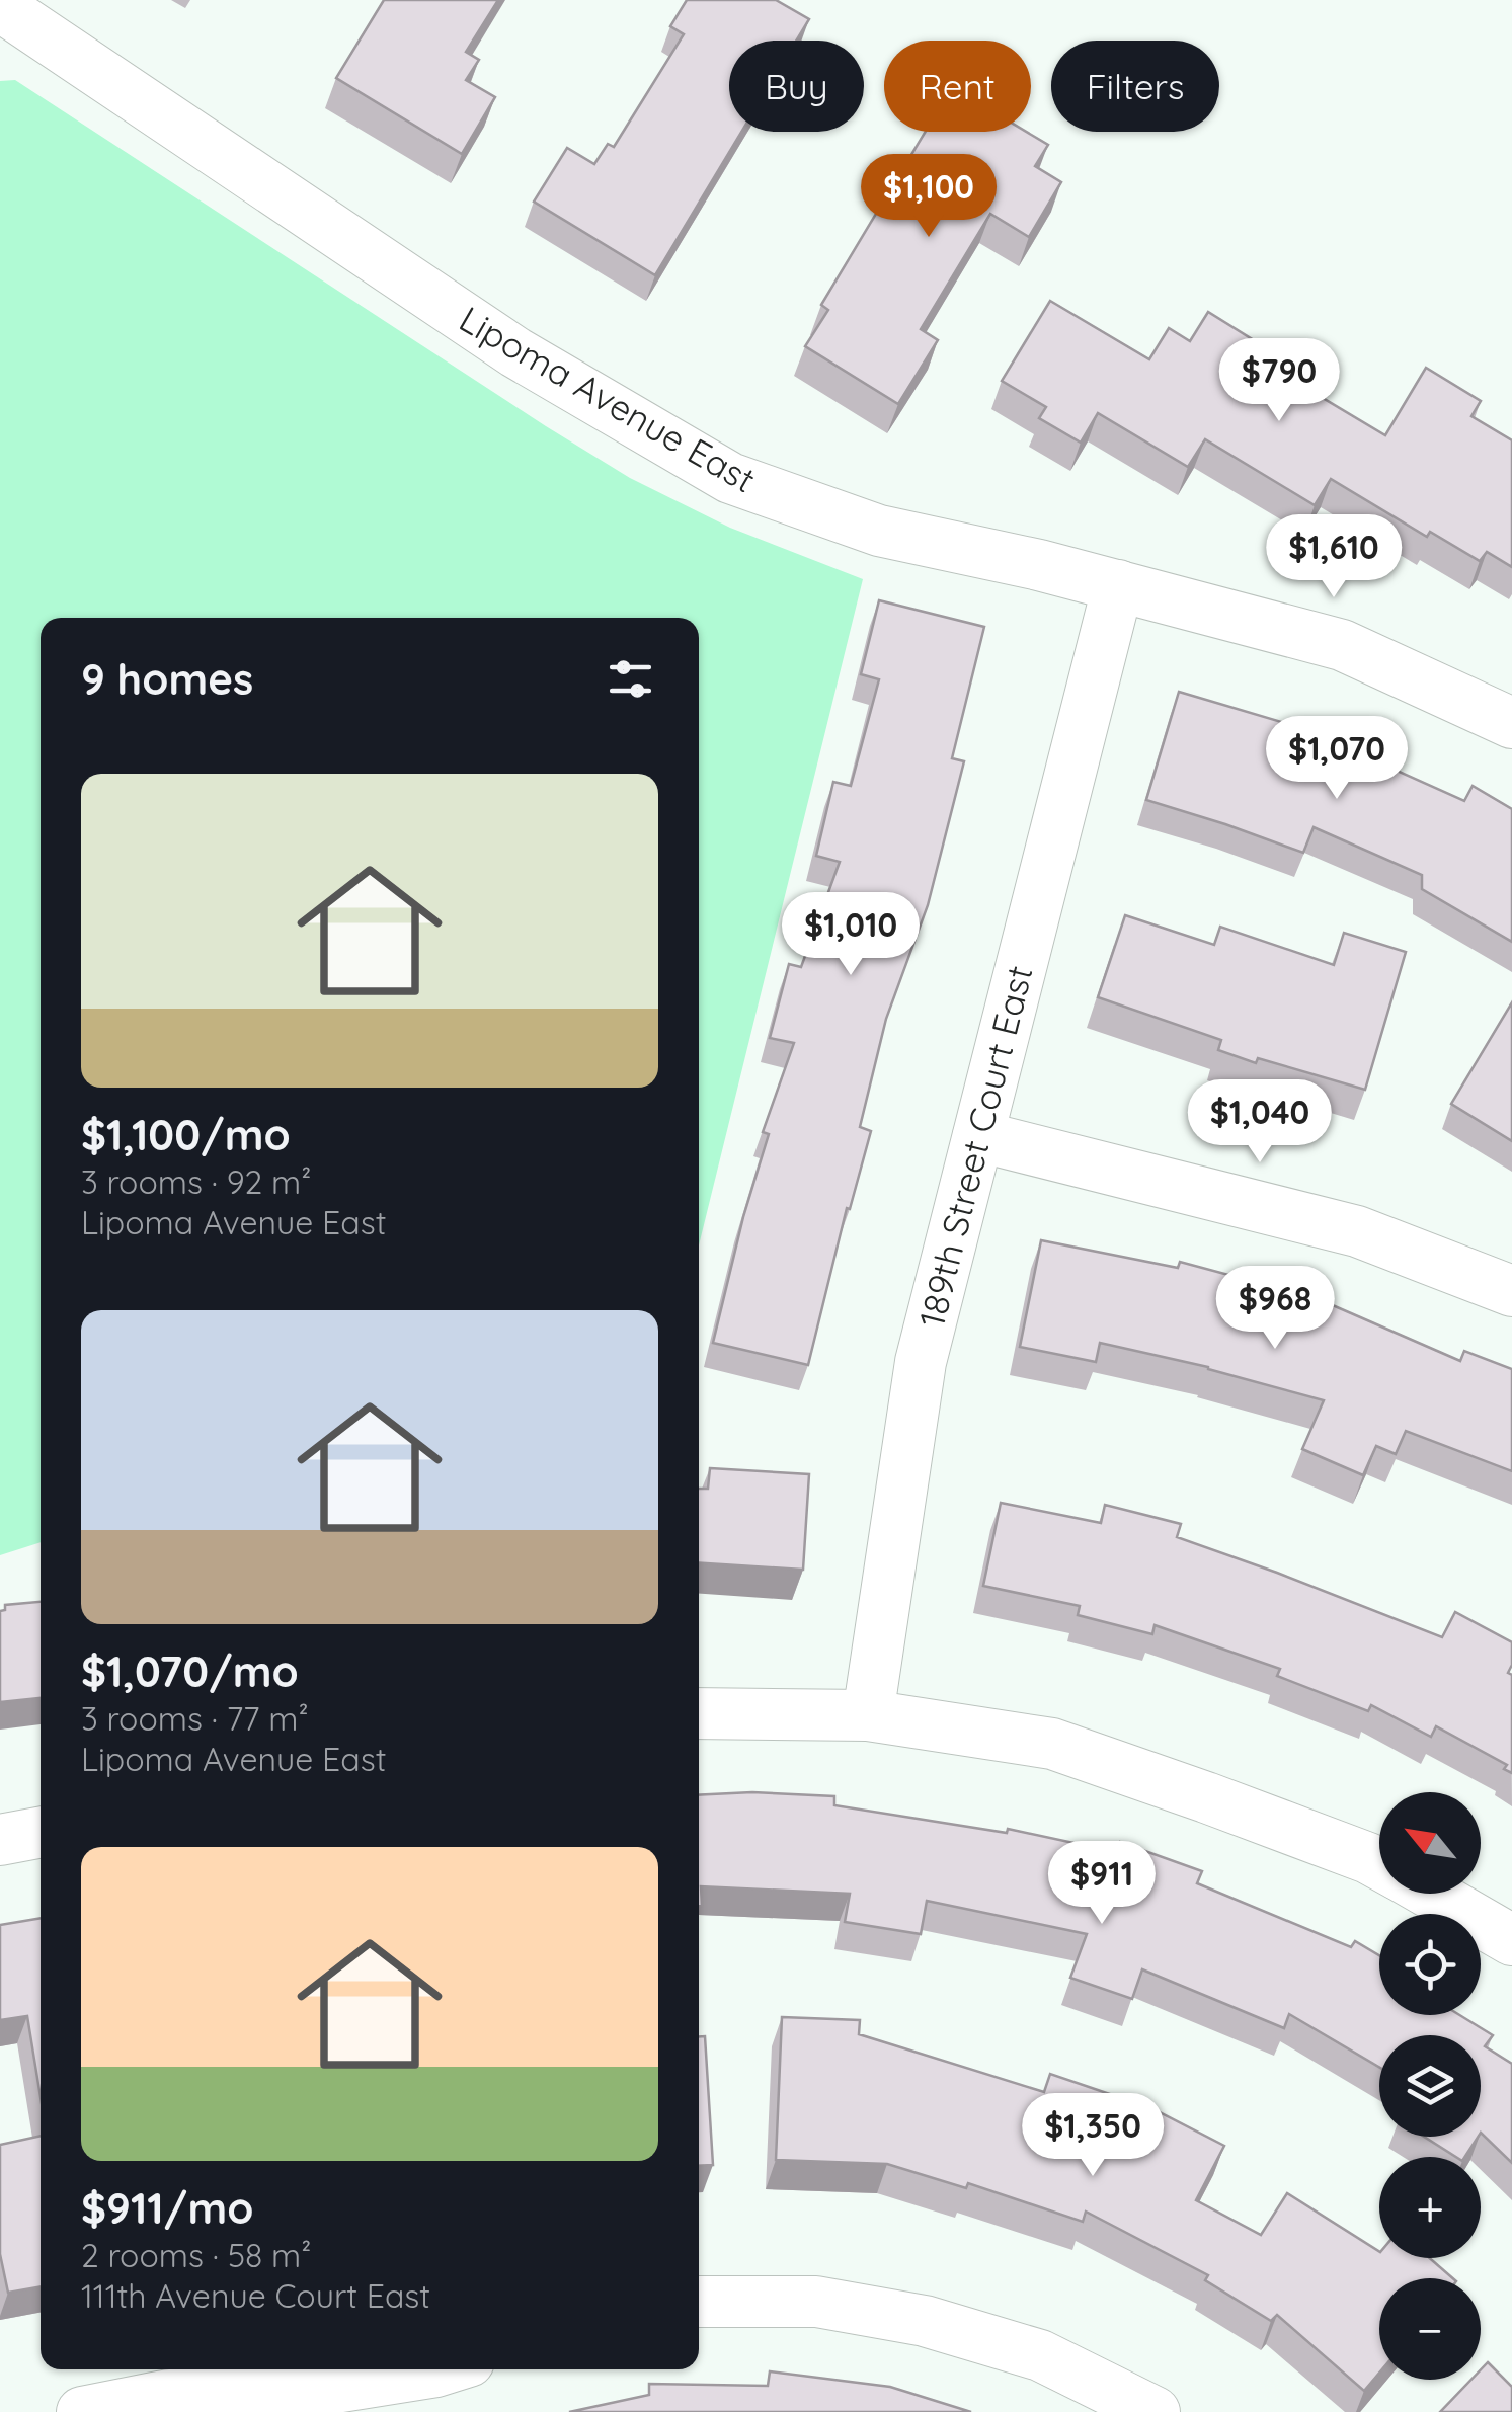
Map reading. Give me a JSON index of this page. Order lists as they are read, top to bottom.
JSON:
{
  "streets": {
    "street": ["Lipoma Avenue East", "189th Street Court East"]
  },
  "crossings": [
    ["Lipoma Avenue East", "189th Street Court East"]
  ],
  "north": "top left",
  "page": {
    "chip": ["Buy", "Rent", "Filters"],
    "price": [
      "$1,100",
      "$790",
      "$1,610",
      "$1,070",
      "$1,010",
      "$1,040",
      "$968",
      "$911",
      "$1,350"
    ],
    "heading": "9 homes",
    "list": [
      {
        "name": "$1,100/mo",
        "note": "3 rooms · 92 m² · Lipoma Avenue East"
      },
      {
        "name": "$1,070/mo",
        "note": "3 rooms · 77 m² · Lipoma Avenue East"
      },
      {
        "name": "$911/mo",
        "note": "2 rooms · 58 m² · 111th Avenue Court East"
      }
    ],
    "map_buttons": ["+", "−"]
  }
}
